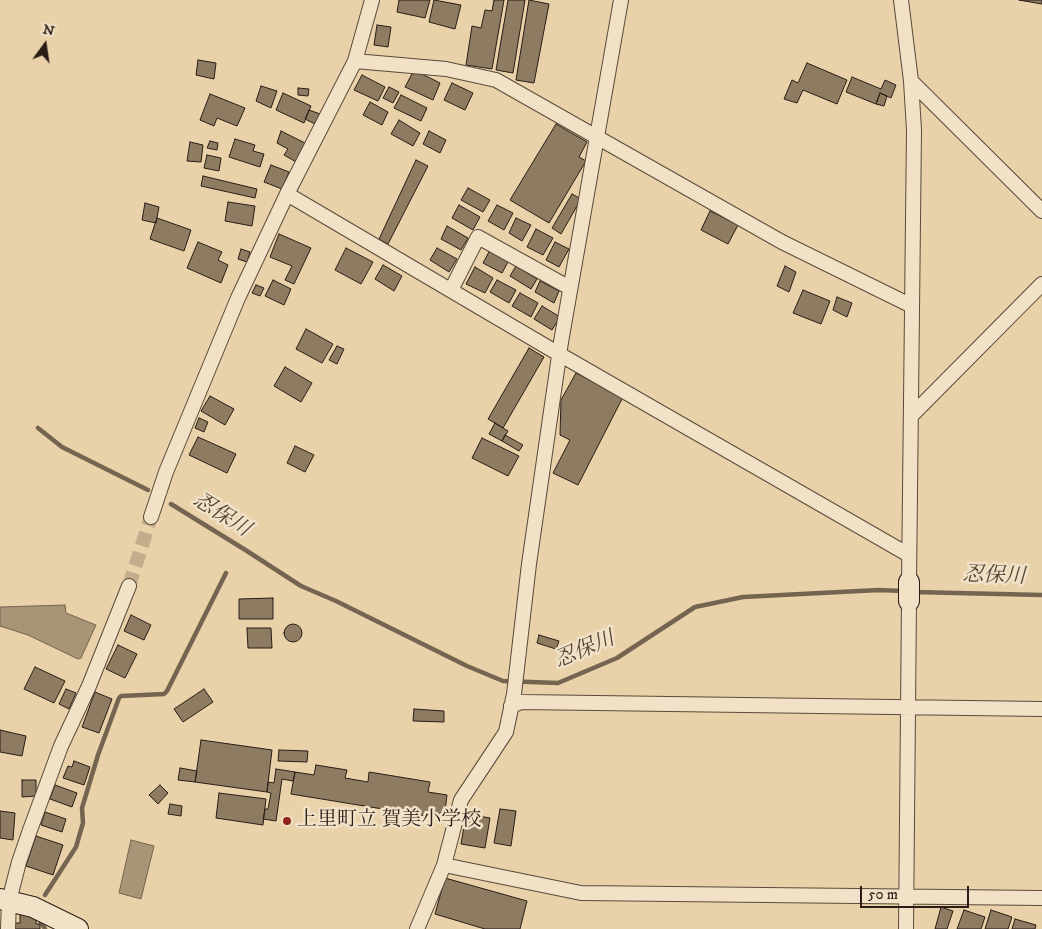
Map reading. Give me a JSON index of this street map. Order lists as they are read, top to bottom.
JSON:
{
  "water": ["忍保川"],
  "places": ["上里町立 賀美小学校"],
  "scale_bar": "50 m",
  "north": "top"
}
